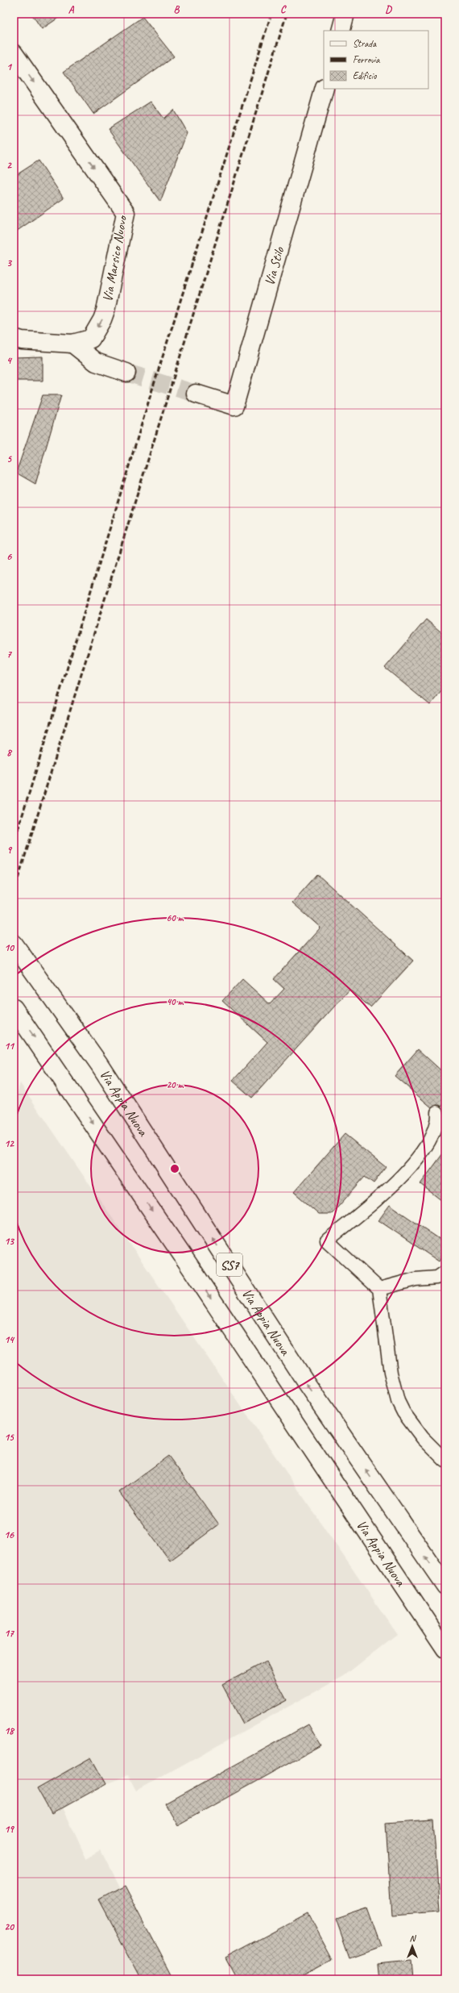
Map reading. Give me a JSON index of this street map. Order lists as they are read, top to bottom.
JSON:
{
  "streets": {
    "main road": [
      "Via Marsico Nuovo",
      "Via Stilo",
      "Via Appia Nuova",
      "SS7"
    ]
  },
  "one_way": ["Via Marsico Nuovo"],
  "legend": ["Strada", "Ferrovia", "Edificio"],
  "north": "top",
  "grid": {
    "columns": [
      "A",
      "B",
      "C",
      "D"
    ],
    "rows": [
      "1",
      "2",
      "3",
      "4",
      "5",
      "6",
      "7",
      "8",
      "9",
      "10",
      "11",
      "12",
      "13",
      "14",
      "15",
      "16",
      "17",
      "18",
      "19",
      "20"
    ]
  },
  "rings": ["60 m", "40 m", "20 m"]
}
